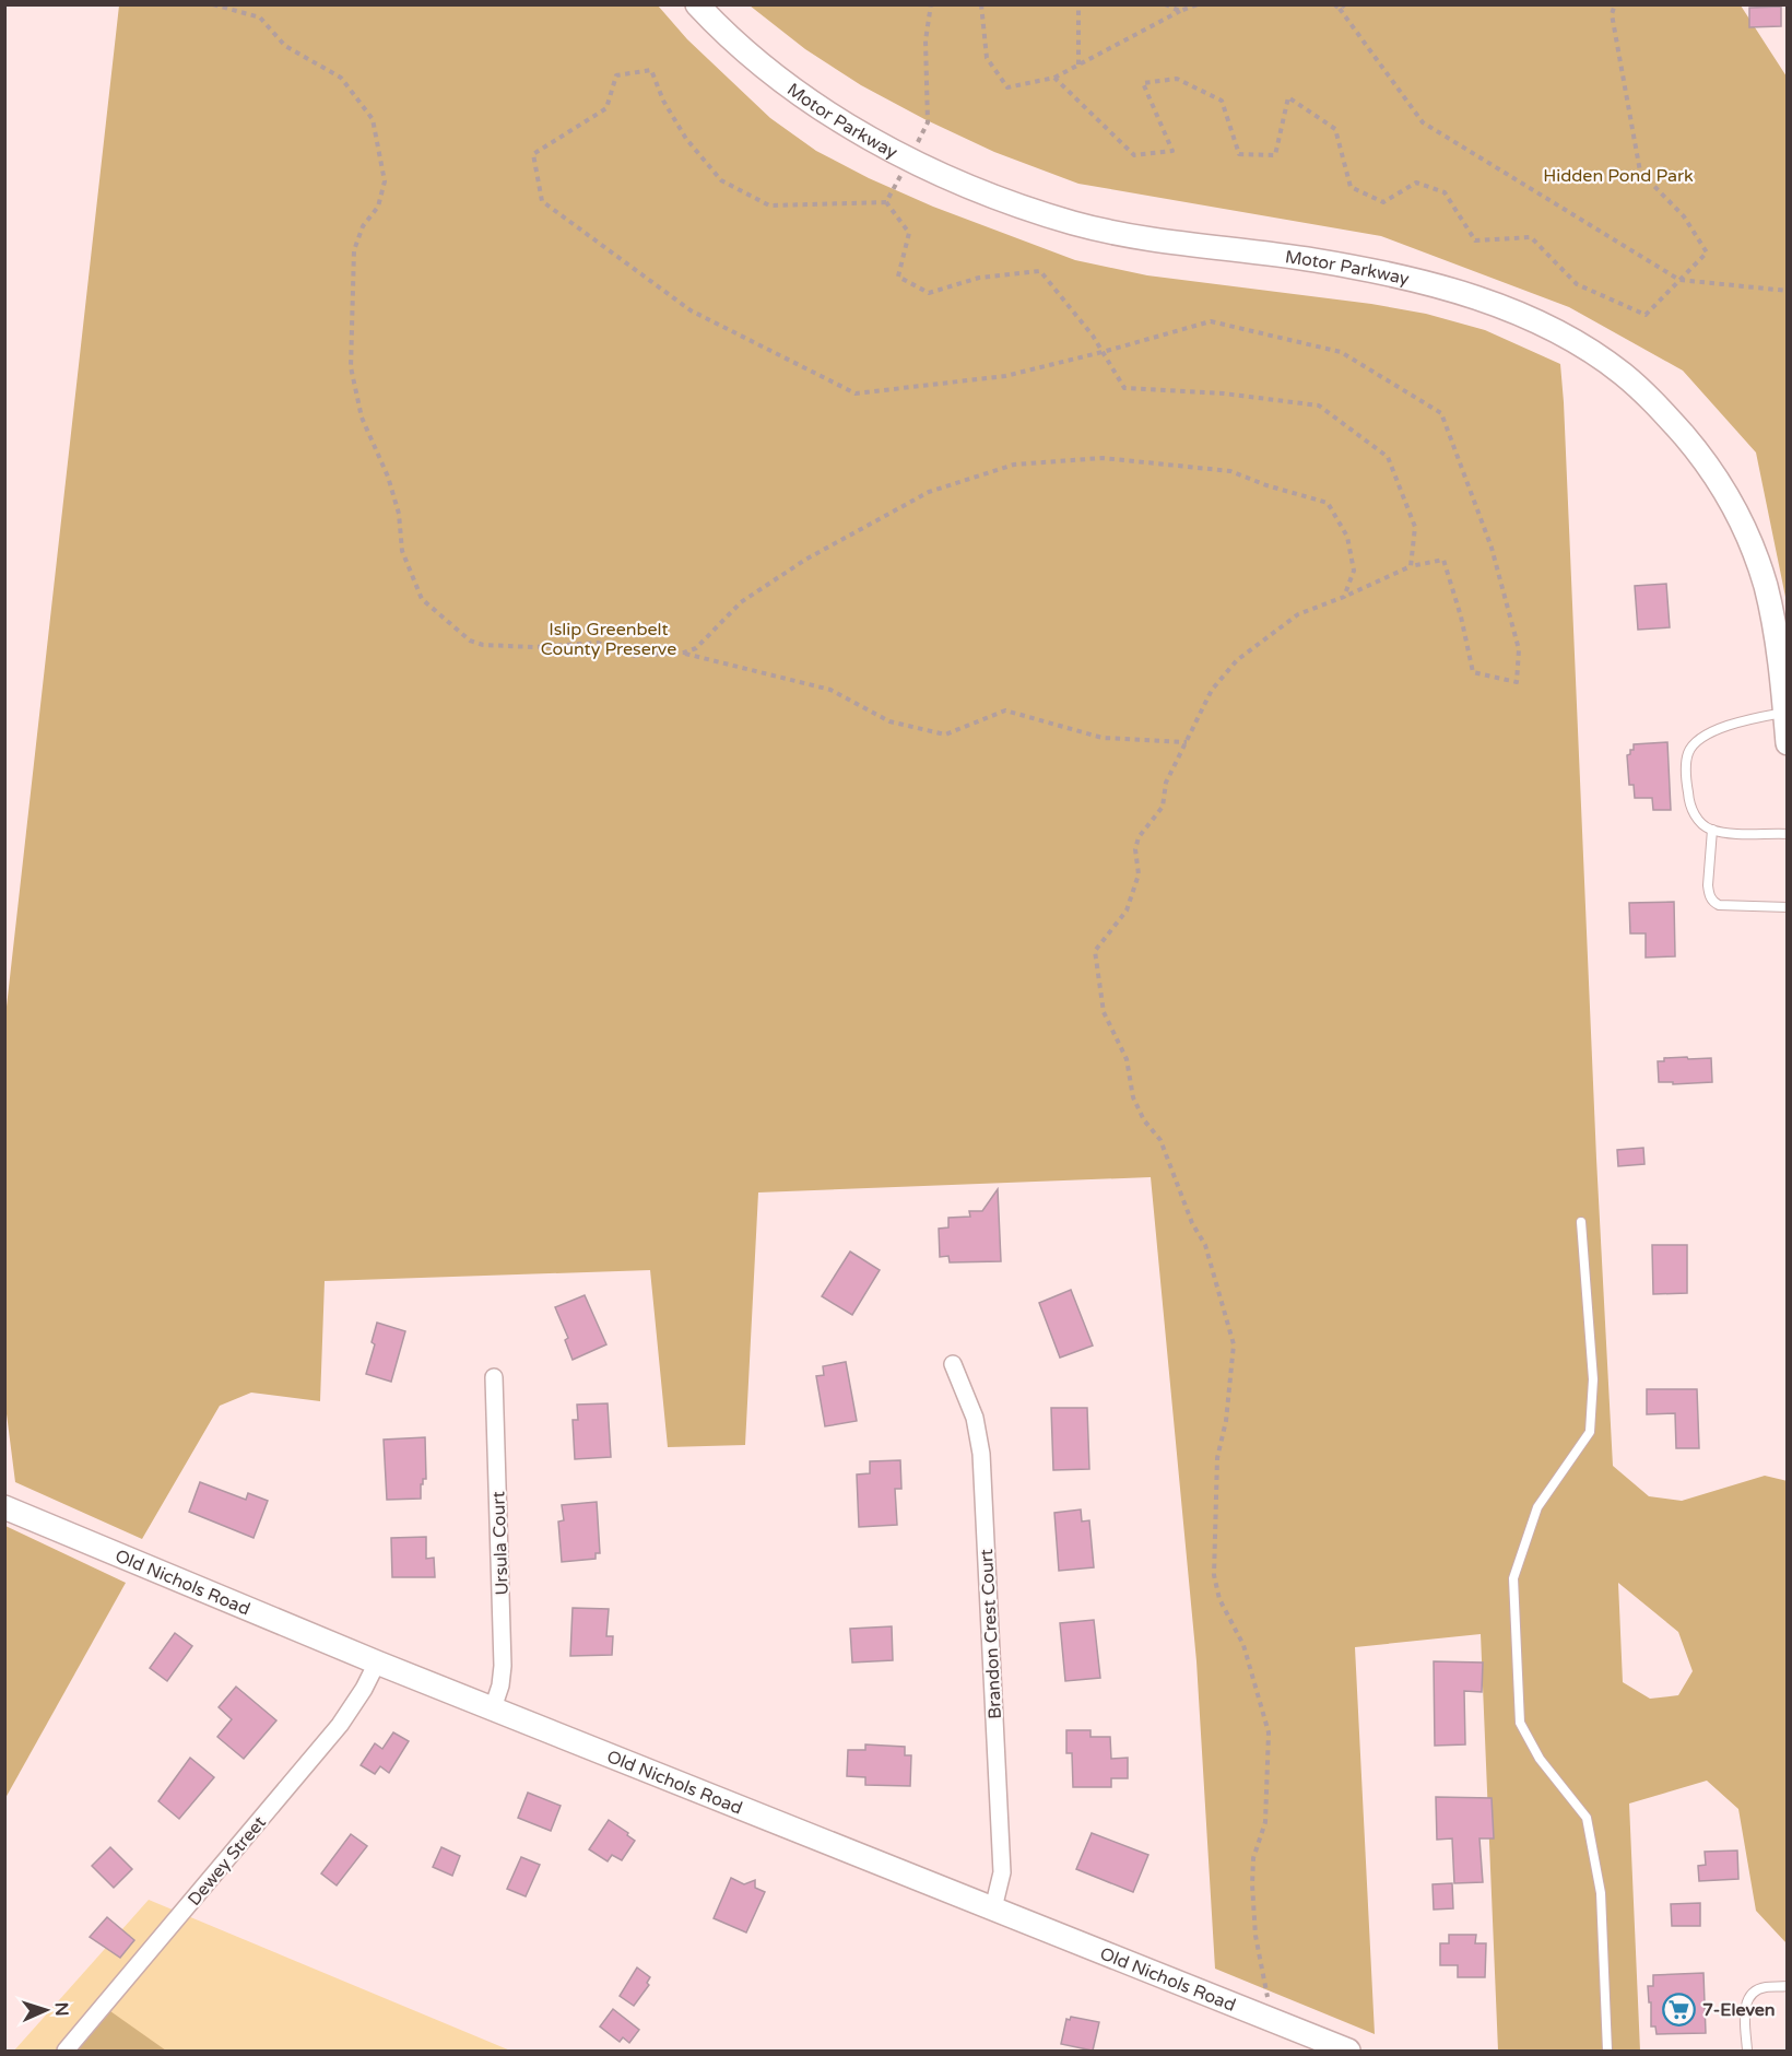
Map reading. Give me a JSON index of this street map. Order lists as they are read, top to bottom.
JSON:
{
  "streets": {
    "street": [
      "Motor Parkway",
      "Ursula Court",
      "Old Nichols Road",
      "Brandon Crest Court",
      "Dewey Street"
    ]
  },
  "crossings": [
    ["Ursula Court", "Old Nichols Road"],
    ["Old Nichols Road", "Brandon Crest Court"],
    ["Old Nichols Road", "Dewey Street"]
  ],
  "parks": ["Hidden Pond Park", "Islip Greenbelt County Preserve"],
  "places": {
    "supermarket": ["7-Eleven"]
  },
  "north": "right"
}
